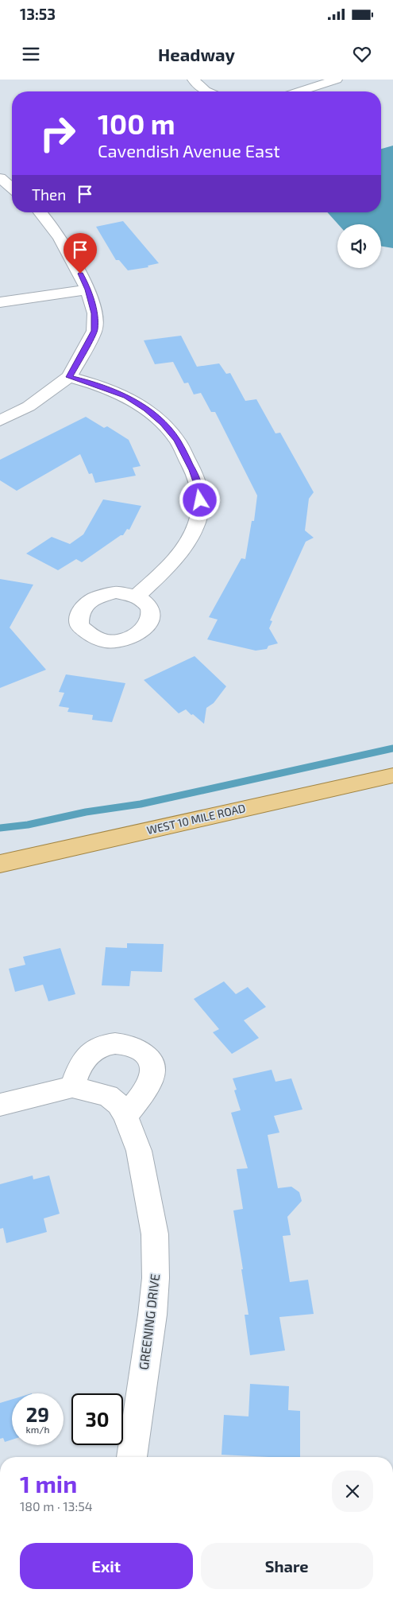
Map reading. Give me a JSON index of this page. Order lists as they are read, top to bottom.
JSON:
{
  "streets": {
    "main road": ["WEST 10 MILE ROAD"],
    "street": ["GREENING DRIVE"]
  },
  "page": {
    "status": "13:53",
    "header": "Headway",
    "turn": ["100 m", "Cavendish Avenue East"],
    "then": "Then",
    "speed": "29 km/h",
    "limit": "30",
    "heading": ["1 min", "180 m · 13:54"],
    "buttons": ["Exit", "Share"]
  }
}
